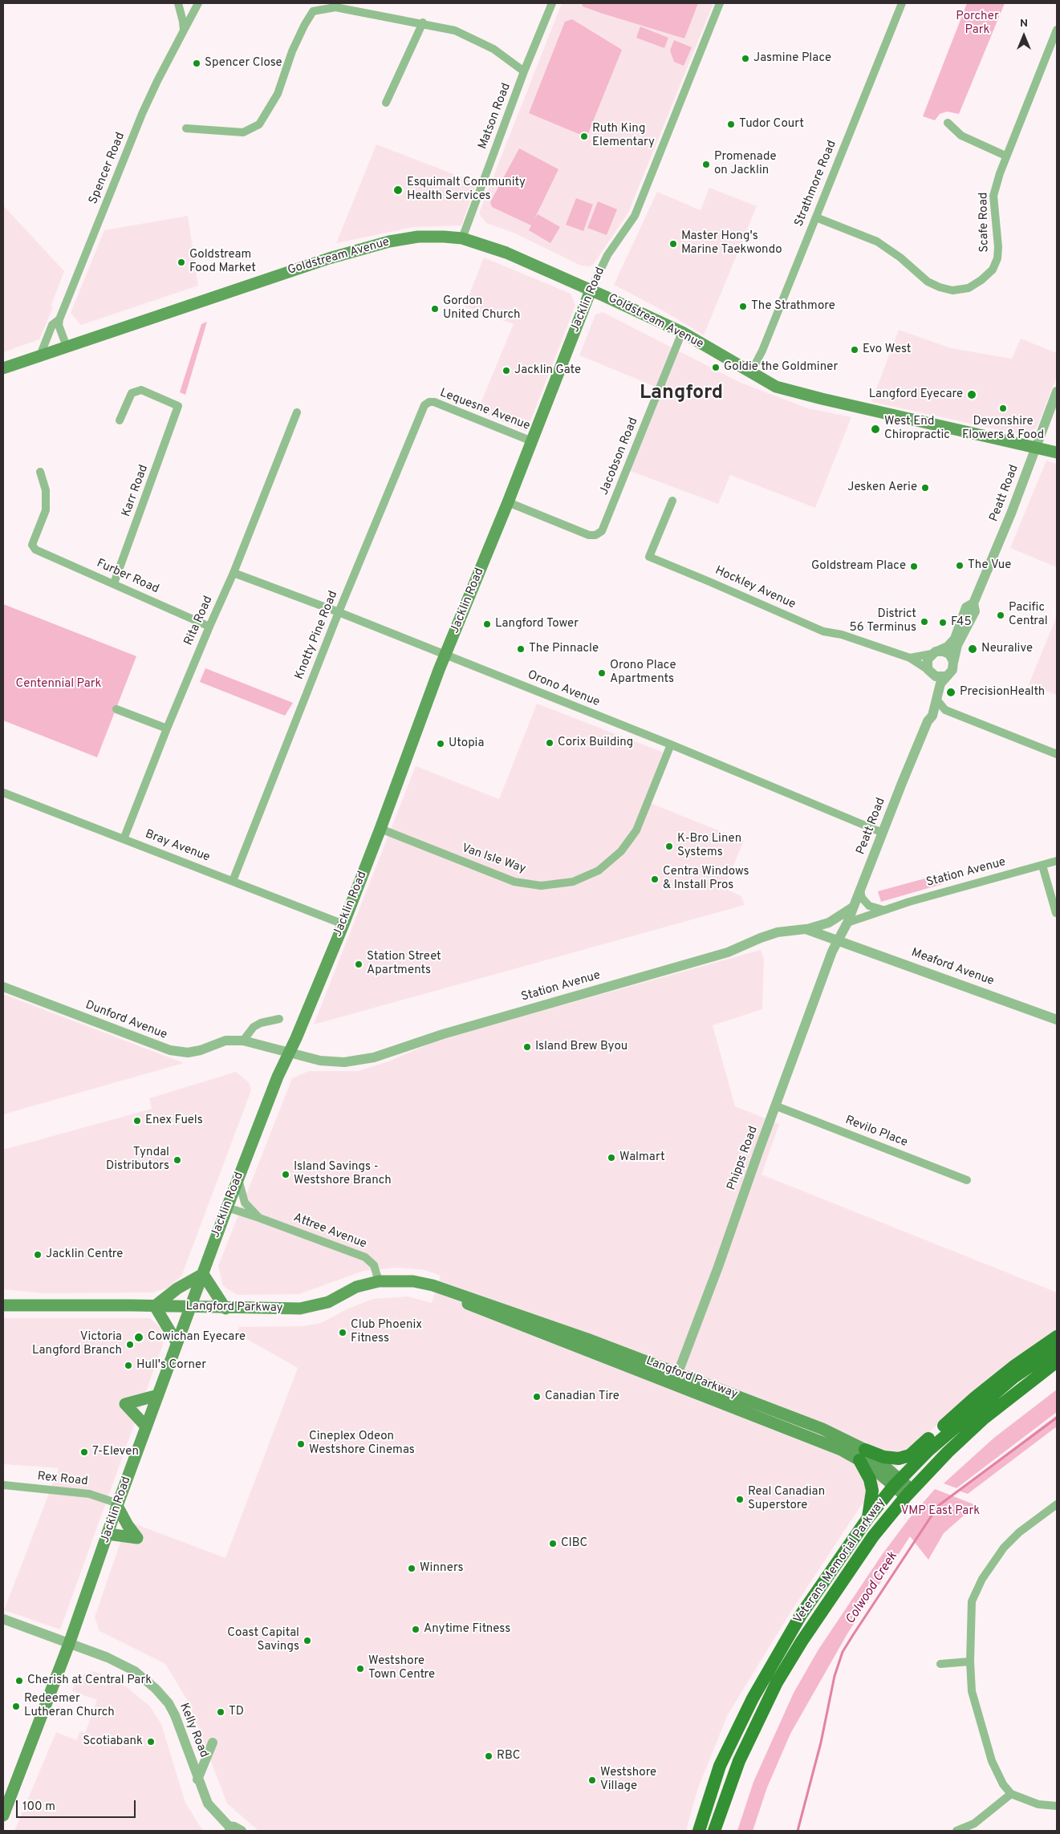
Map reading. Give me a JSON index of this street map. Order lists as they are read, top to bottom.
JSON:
{
  "streets": {
    "main road": [
      "Goldstream Avenue",
      "Jacklin Road",
      "Langford Parkway",
      "Veterans Memorial Parkway"
    ],
    "street": [
      "Matson Road",
      "Spencer Road",
      "Strathmore Road",
      "Scafe Road",
      "Lequesne Avenue",
      "Jacobson Road",
      "Karr Road",
      "Peatt Road",
      "Furber Road",
      "Hockley Avenue",
      "Rita Road",
      "Knotty Pine Road",
      "Orono Avenue",
      "Bray Avenue",
      "Van Isle Way",
      "Station Avenue",
      "Meaford Avenue",
      "Dunford Avenue",
      "Revilo Place",
      "Phipps Road",
      "Attree Avenue",
      "Rex Road",
      "Kelly Road"
    ]
  },
  "crossings": [
    ["Matson Road", "Goldstream Avenue"],
    ["Spencer Road", "Goldstream Avenue"],
    ["Strathmore Road", "Scafe Road"],
    ["Strathmore Road", "Goldstream Avenue"],
    ["Goldstream Avenue", "Jacklin Road"],
    ["Goldstream Avenue", "Jacobson Road"],
    ["Goldstream Avenue", "Peatt Road"],
    ["Jacklin Road", "Lequesne Avenue"],
    ["Jacklin Road", "Jacobson Road"],
    ["Jacklin Road", "Orono Avenue"],
    ["Jacklin Road", "Bray Avenue"],
    ["Jacklin Road", "Van Isle Way"],
    ["Jacklin Road", "Station Avenue"],
    ["Jacklin Road", "Dunford Avenue"],
    ["Jacklin Road", "Attree Avenue"],
    ["Jacklin Road", "Langford Parkway"],
    ["Jacklin Road", "Rex Road"],
    ["Jacklin Road", "Kelly Road"],
    ["Lequesne Avenue", "Knotty Pine Road"],
    ["Karr Road", "Furber Road"],
    ["Peatt Road", "Hockley Avenue"],
    ["Peatt Road", "Orono Avenue"],
    ["Peatt Road", "Station Avenue"],
    ["Peatt Road", "Meaford Avenue"],
    ["Peatt Road", "Phipps Road"],
    ["Furber Road", "Rita Road"],
    ["Rita Road", "Orono Avenue"],
    ["Rita Road", "Bray Avenue"],
    ["Knotty Pine Road", "Orono Avenue"],
    ["Knotty Pine Road", "Bray Avenue"],
    ["Orono Avenue", "Van Isle Way"],
    ["Station Avenue", "Meaford Avenue"],
    ["Station Avenue", "Dunford Avenue"],
    ["Station Avenue", "Phipps Road"],
    ["Meaford Avenue", "Phipps Road"],
    ["Revilo Place", "Phipps Road"],
    ["Phipps Road", "Langford Parkway"],
    ["Attree Avenue", "Langford Parkway"],
    ["Langford Parkway", "Veterans Memorial Parkway"]
  ],
  "districts": ["Langford"],
  "water": ["Colwood Creek"],
  "parks": ["Porcher Park", "Centennial Park", "VMP East Park"],
  "places": [
    "Jasmine Place",
    "Spencer Close",
    "Tudor Court",
    "Ruth King Elementary",
    "Promenade on Jacklin",
    "Esquimalt Community Health Services",
    "Master Hong's Marine Taekwondo",
    "Goldstream Food Market",
    "The Strathmore",
    "Gordon United Church",
    "Evo West",
    "Goldie the Goldminer",
    "Jacklin Gate",
    "Langford Eyecare",
    "Devonshire Flowers & Food",
    "West End Chiropractic",
    "Jesken Aerie",
    "The Vue",
    "Goldstream Place",
    "Pacific Central",
    "District 56 Terminus",
    "F45",
    "Langford Tower",
    "The Pinnacle",
    "Neuralive",
    "Orono Place Apartments",
    "PrecisionHealth",
    "Corix Building",
    "Utopia",
    "K-Bro Linen Systems",
    "Centra Windows & Install Pros",
    "Station Street Apartments",
    "Island Brew Byou",
    "Enex Fuels",
    "Walmart",
    "Tyndal Distributors",
    "Island Savings - Westshore Branch",
    "Jacklin Centre",
    "Club Phoenix Fitness",
    "Cowichan Eyecare",
    "Victoria Langford Branch",
    "Hull's Corner",
    "Canadian Tire",
    "Cineplex Odeon Westshore Cinemas",
    "7-Eleven",
    "Real Canadian Superstore",
    "CIBC",
    "Winners",
    "Anytime Fitness",
    "Coast Capital Savings",
    "Westshore Town Centre",
    "Cherish at Central Park",
    "Redeemer Lutheran Church",
    "TD",
    "Scotiabank",
    "RBC",
    "Westshore Village"
  ],
  "scale_bar": "100 m",
  "north": "top"
}
